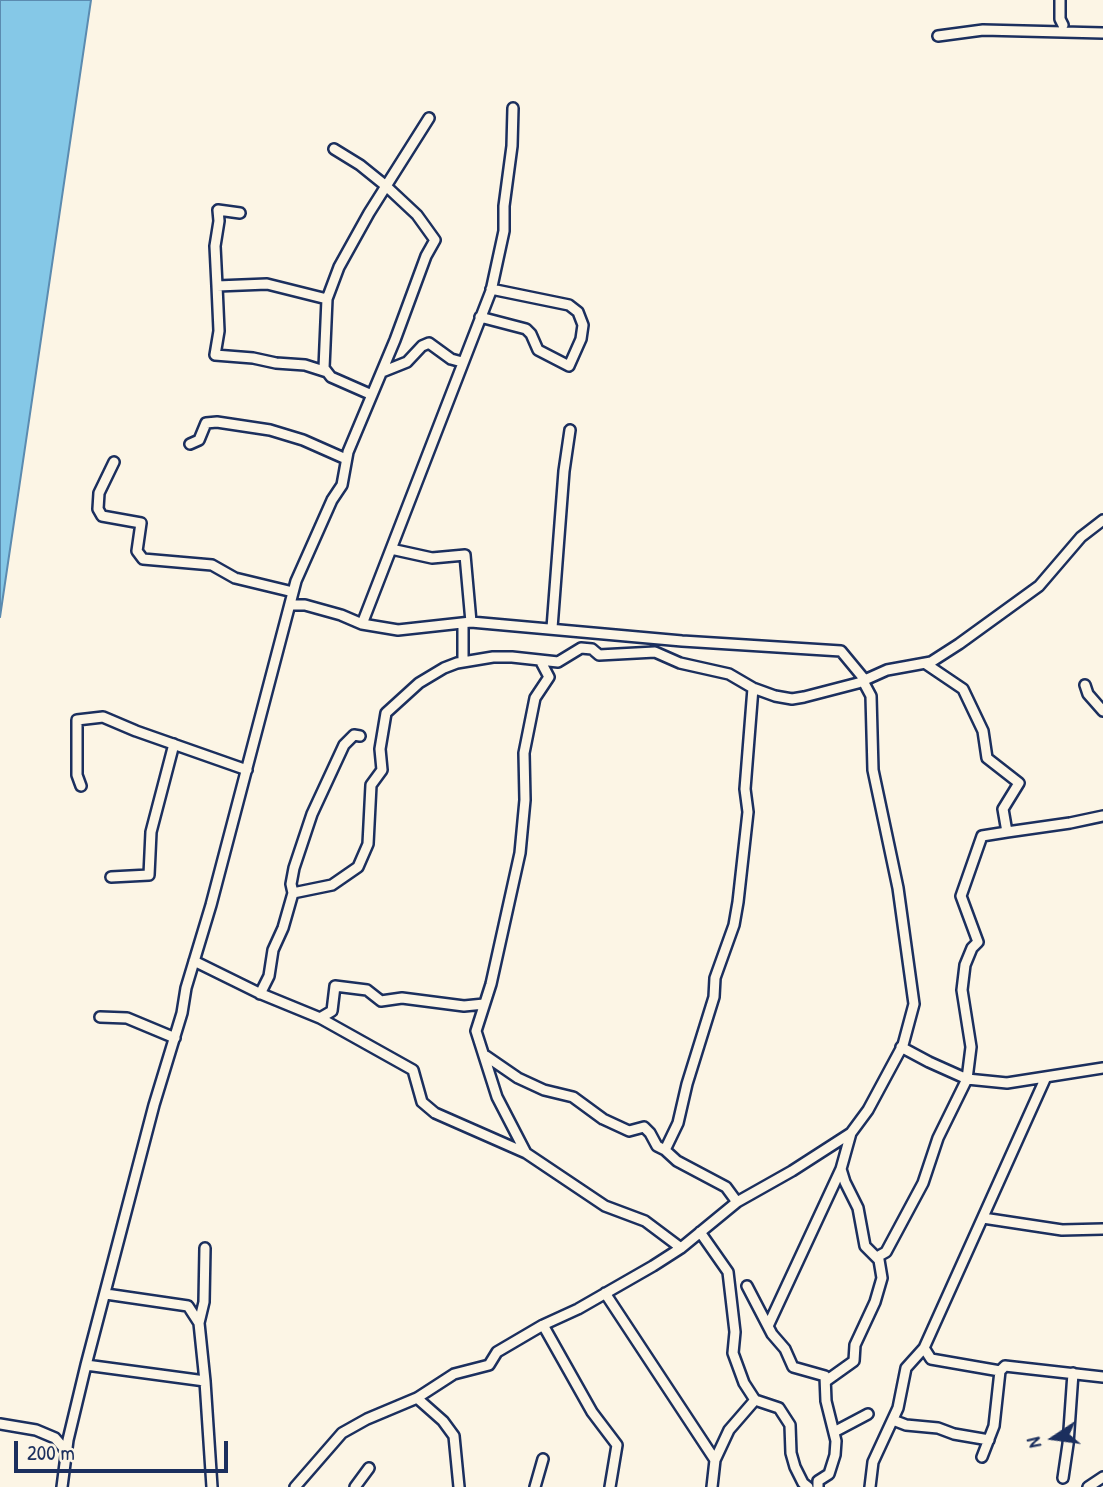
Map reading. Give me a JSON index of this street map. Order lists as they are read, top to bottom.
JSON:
{
  "scale_bar": "200 m",
  "north": "left"
}
